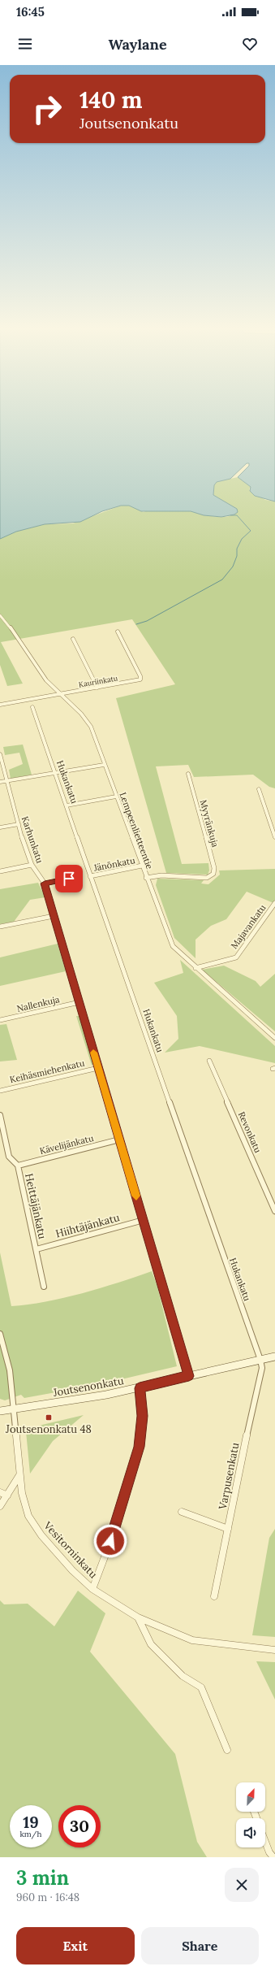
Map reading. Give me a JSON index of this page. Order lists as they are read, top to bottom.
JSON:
{
  "streets": {
    "main road": ["Joutsenonkatu"],
    "street": [
      "Kauriinkatu",
      "Hukankatu",
      "Myyränkuja",
      "Lempeenlietteentie",
      "Karhunkatu",
      "Jänönkatu",
      "Majavankatu",
      "Nallenkuja",
      "Keihäsmiehenkatu",
      "Revonkatu",
      "Kävelijänkatu",
      "Heittäjänkatu",
      "Hiihtäjänkatu",
      "Varpusenkatu",
      "Vesitorninkatu"
    ]
  },
  "crossings": [
    ["Kauriinkatu", "Lempeenlietteentie"],
    ["Hukankatu", "Jänönkatu"],
    ["Hukankatu", "Joutsenonkatu"],
    ["Hukankatu", "Varpusenkatu"],
    ["Myyränkuja", "Lempeenlietteentie"],
    ["Lempeenlietteentie", "Jänönkatu"],
    ["Lempeenlietteentie", "Majavankatu"],
    ["Karhunkatu", "Nallenkuja"],
    ["Karhunkatu", "Keihäsmiehenkatu"],
    ["Karhunkatu", "Kävelijänkatu"],
    ["Karhunkatu", "Hiihtäjänkatu"],
    ["Karhunkatu", "Joutsenonkatu"],
    ["Kävelijänkatu", "Heittäjänkatu"],
    ["Heittäjänkatu", "Hiihtäjänkatu"],
    ["Joutsenonkatu", "Varpusenkatu"],
    ["Joutsenonkatu", "Vesitorninkatu"]
  ],
  "places": {
    "transit": ["Joutsenonkatu 48"]
  },
  "north": "top right",
  "page": {
    "status": "16:45",
    "header": "Waylane",
    "turn": ["140 m", "Joutsenonkatu"],
    "speed": "19 km/h",
    "limit": "30",
    "heading": ["3 min", "960 m · 16:48"],
    "buttons": ["Exit", "Share"]
  }
}
